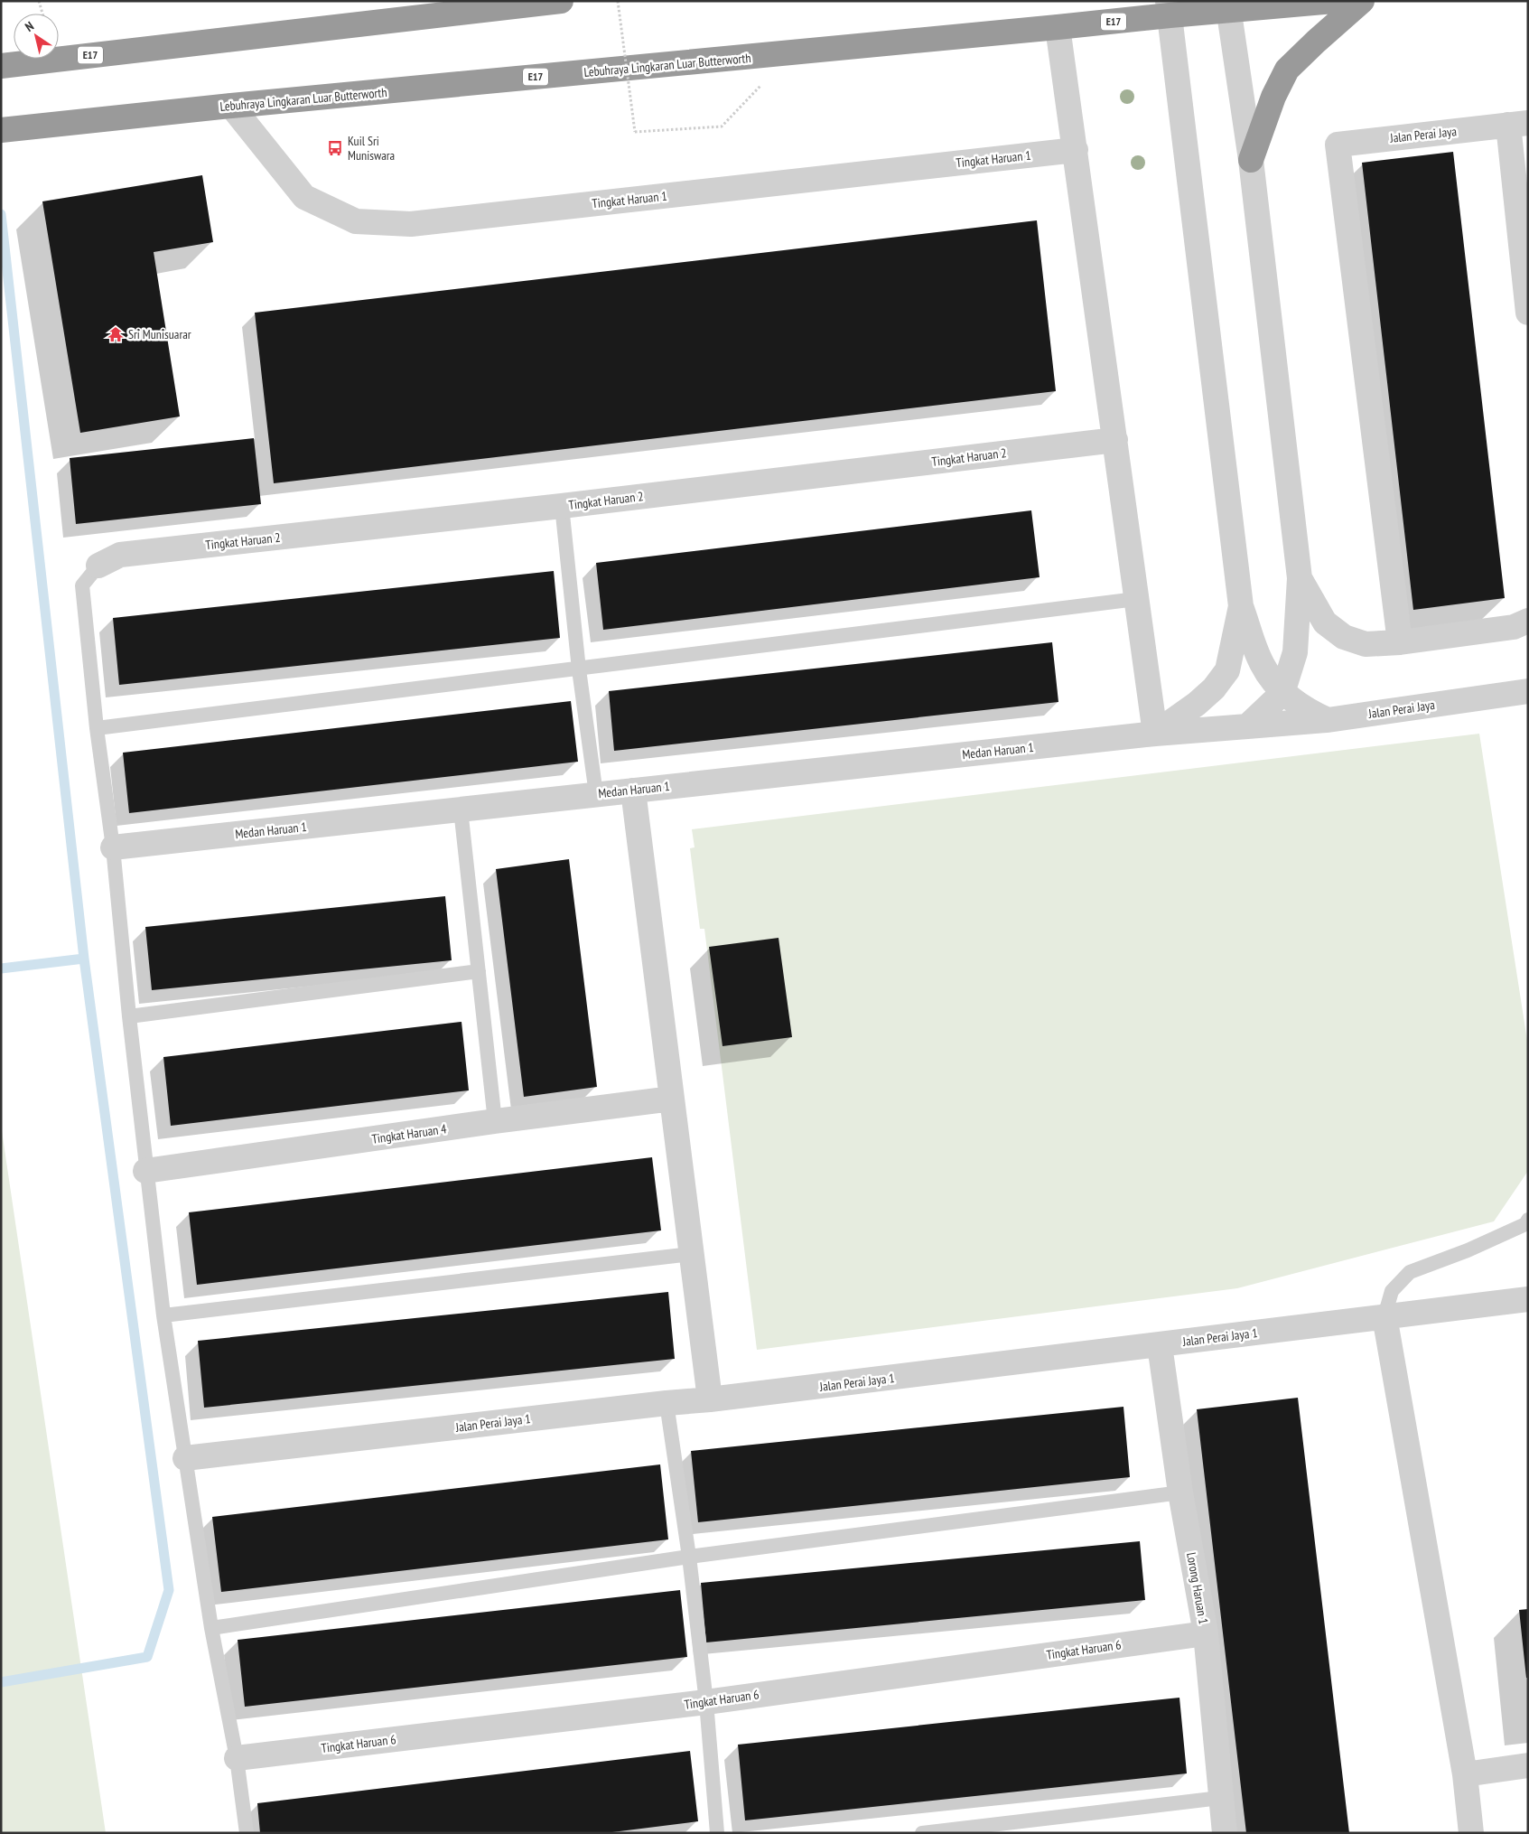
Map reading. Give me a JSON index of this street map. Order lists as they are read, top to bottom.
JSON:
{
  "streets": {
    "highway": ["E17", "Lebuhraya Lingkaran Luar Butterworth"],
    "street": [
      "Jalan Perai Jaya",
      "Tingkat Haruan 1",
      "Tingkat Haruan 2",
      "Medan Haruan 1",
      "Tingkat Haruan 4",
      "Jalan Perai Jaya 1",
      "Lorong Haruan 1",
      "Tingkat Haruan 6"
    ]
  },
  "crossings": [
    ["Lebuhraya Lingkaran Luar Butterworth", "Tingkat Haruan 1"],
    ["Jalan Perai Jaya", "Medan Haruan 1"],
    ["Jalan Perai Jaya 1", "Lorong Haruan 1"],
    ["Lorong Haruan 1", "Tingkat Haruan 6"]
  ],
  "places": {
    "bus stop": ["Kuil Sri Muniswara"],
    "temple": ["Sri Munisuarar"]
  },
  "north": "top left"
}
